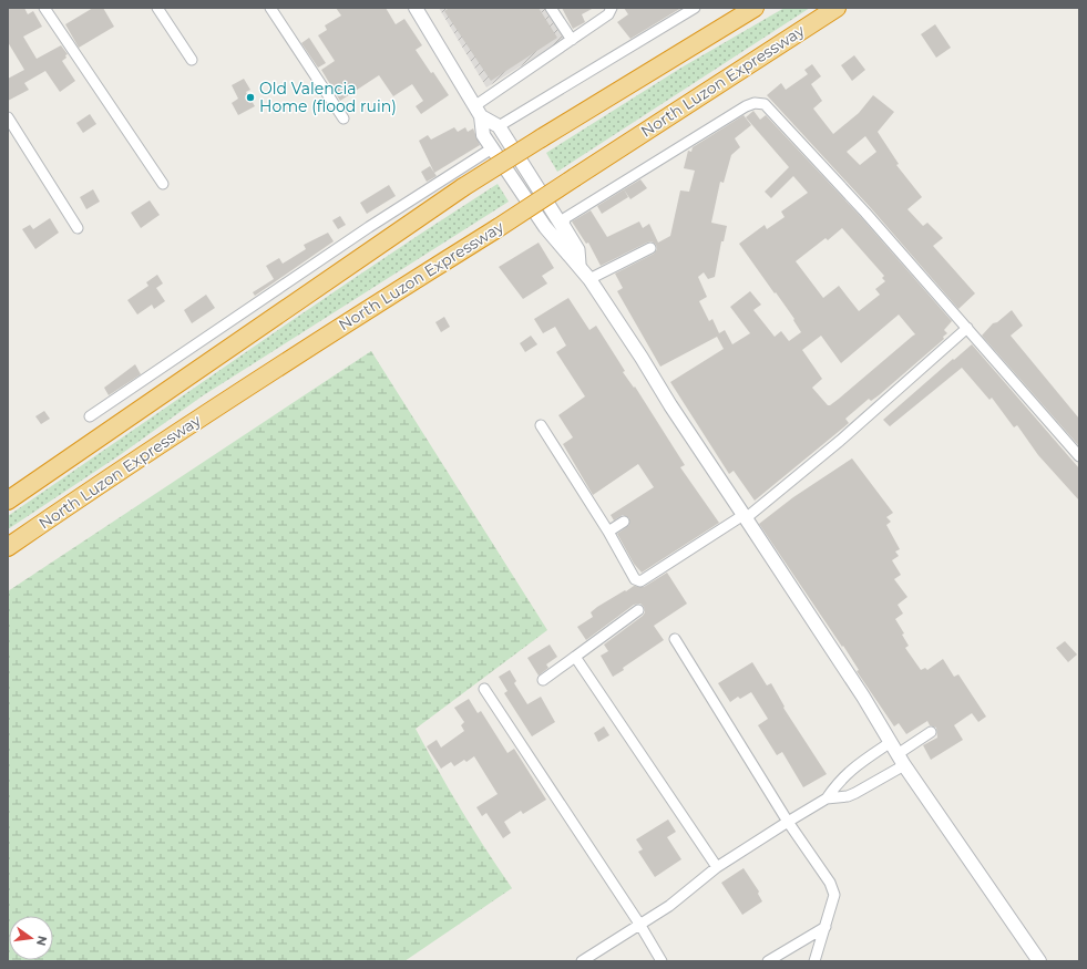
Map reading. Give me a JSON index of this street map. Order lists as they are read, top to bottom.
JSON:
{
  "streets": {
    "highway": ["North Luzon Expressway"]
  },
  "places": ["Old Valencia Home (flood ruin)"],
  "north": "right"
}
